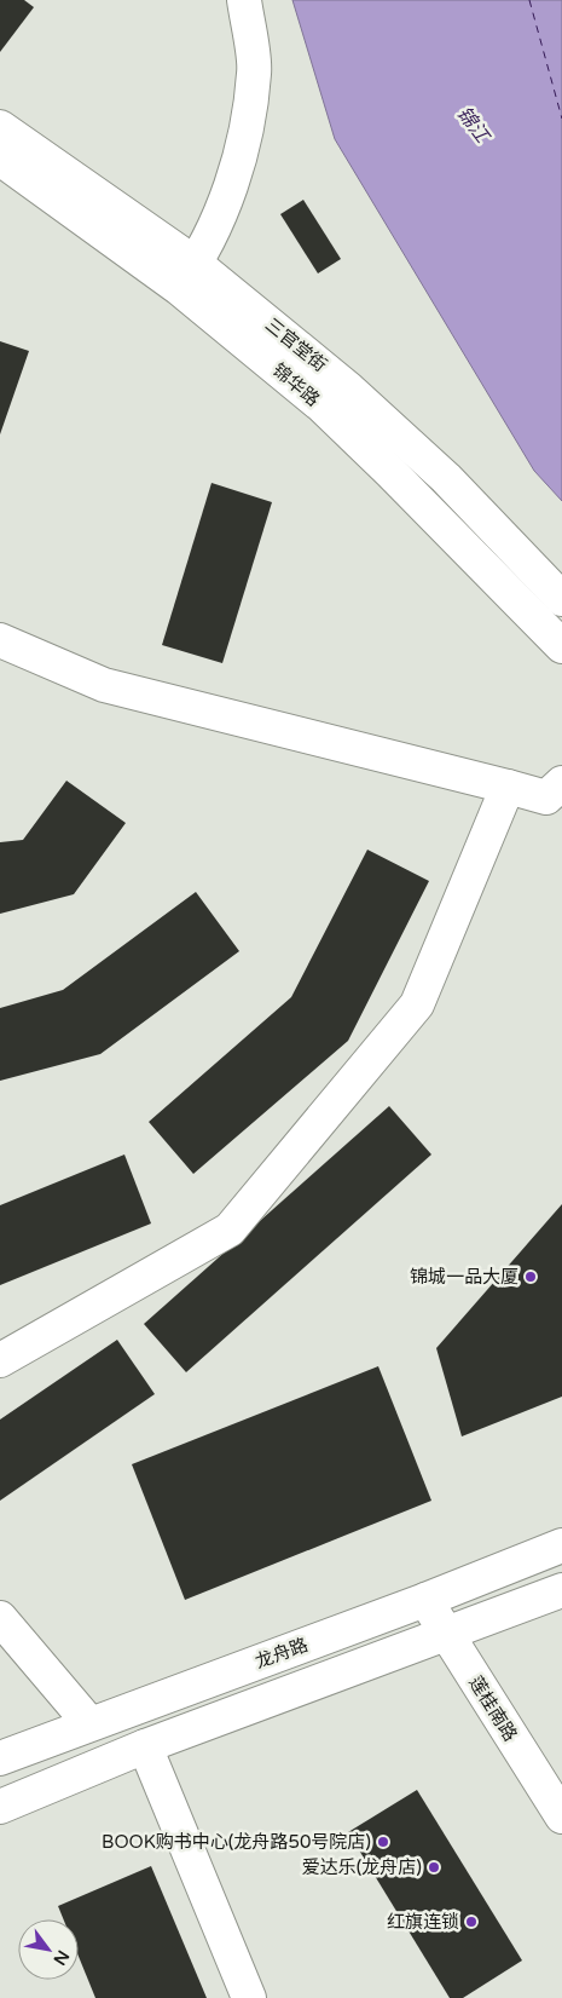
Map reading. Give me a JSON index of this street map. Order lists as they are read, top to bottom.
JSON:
{
  "streets": {
    "main road": [
      "三官堂街",
      "锦华路",
      "龙舟路",
      "莲桂南路"
    ]
  },
  "crossings": [
    ["三官堂街", "锦华路"],
    ["龙舟路", "莲桂南路"]
  ],
  "water": ["锦江"],
  "places": [
    "锦城一品大厦",
    "BOOK购书中心(龙舟路50号院店)",
    "爱达乐(龙舟店)",
    "红旗连锁"
  ],
  "north": "bottom right"
}
